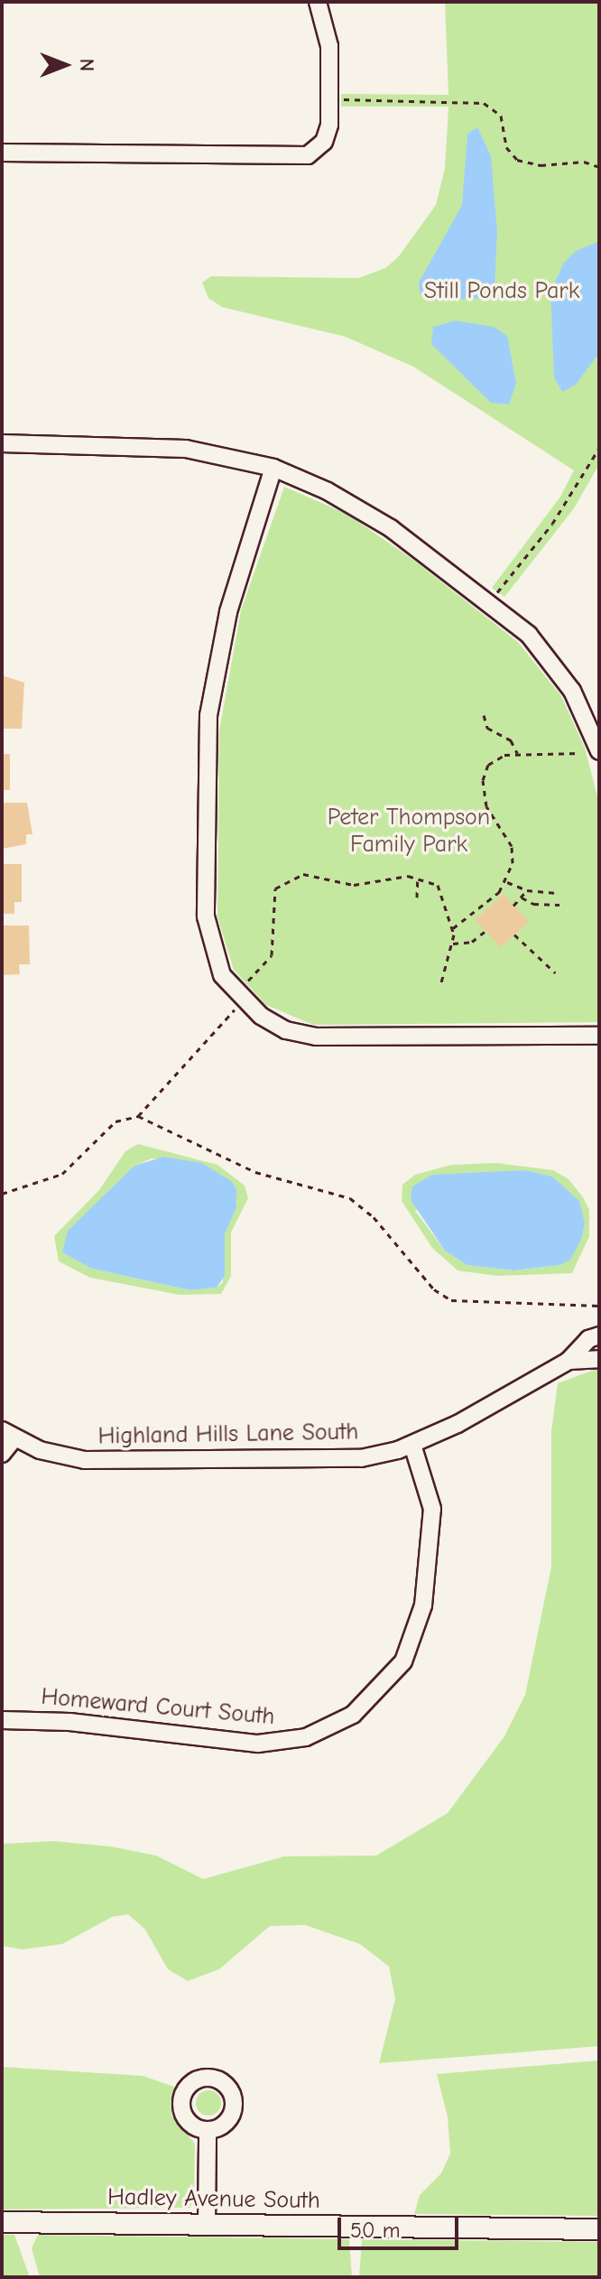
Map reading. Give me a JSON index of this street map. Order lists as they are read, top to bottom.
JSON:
{
  "streets": {
    "street": ["Highland Hills Lane South", "Homeward Court South", "Hadley Avenue South"]
  },
  "crossings": [
    ["Highland Hills Lane South", "Homeward Court South"]
  ],
  "parks": ["Still Ponds Park", "Peter Thompson Family Park"],
  "scale_bar": "50 m",
  "north": "right"
}
